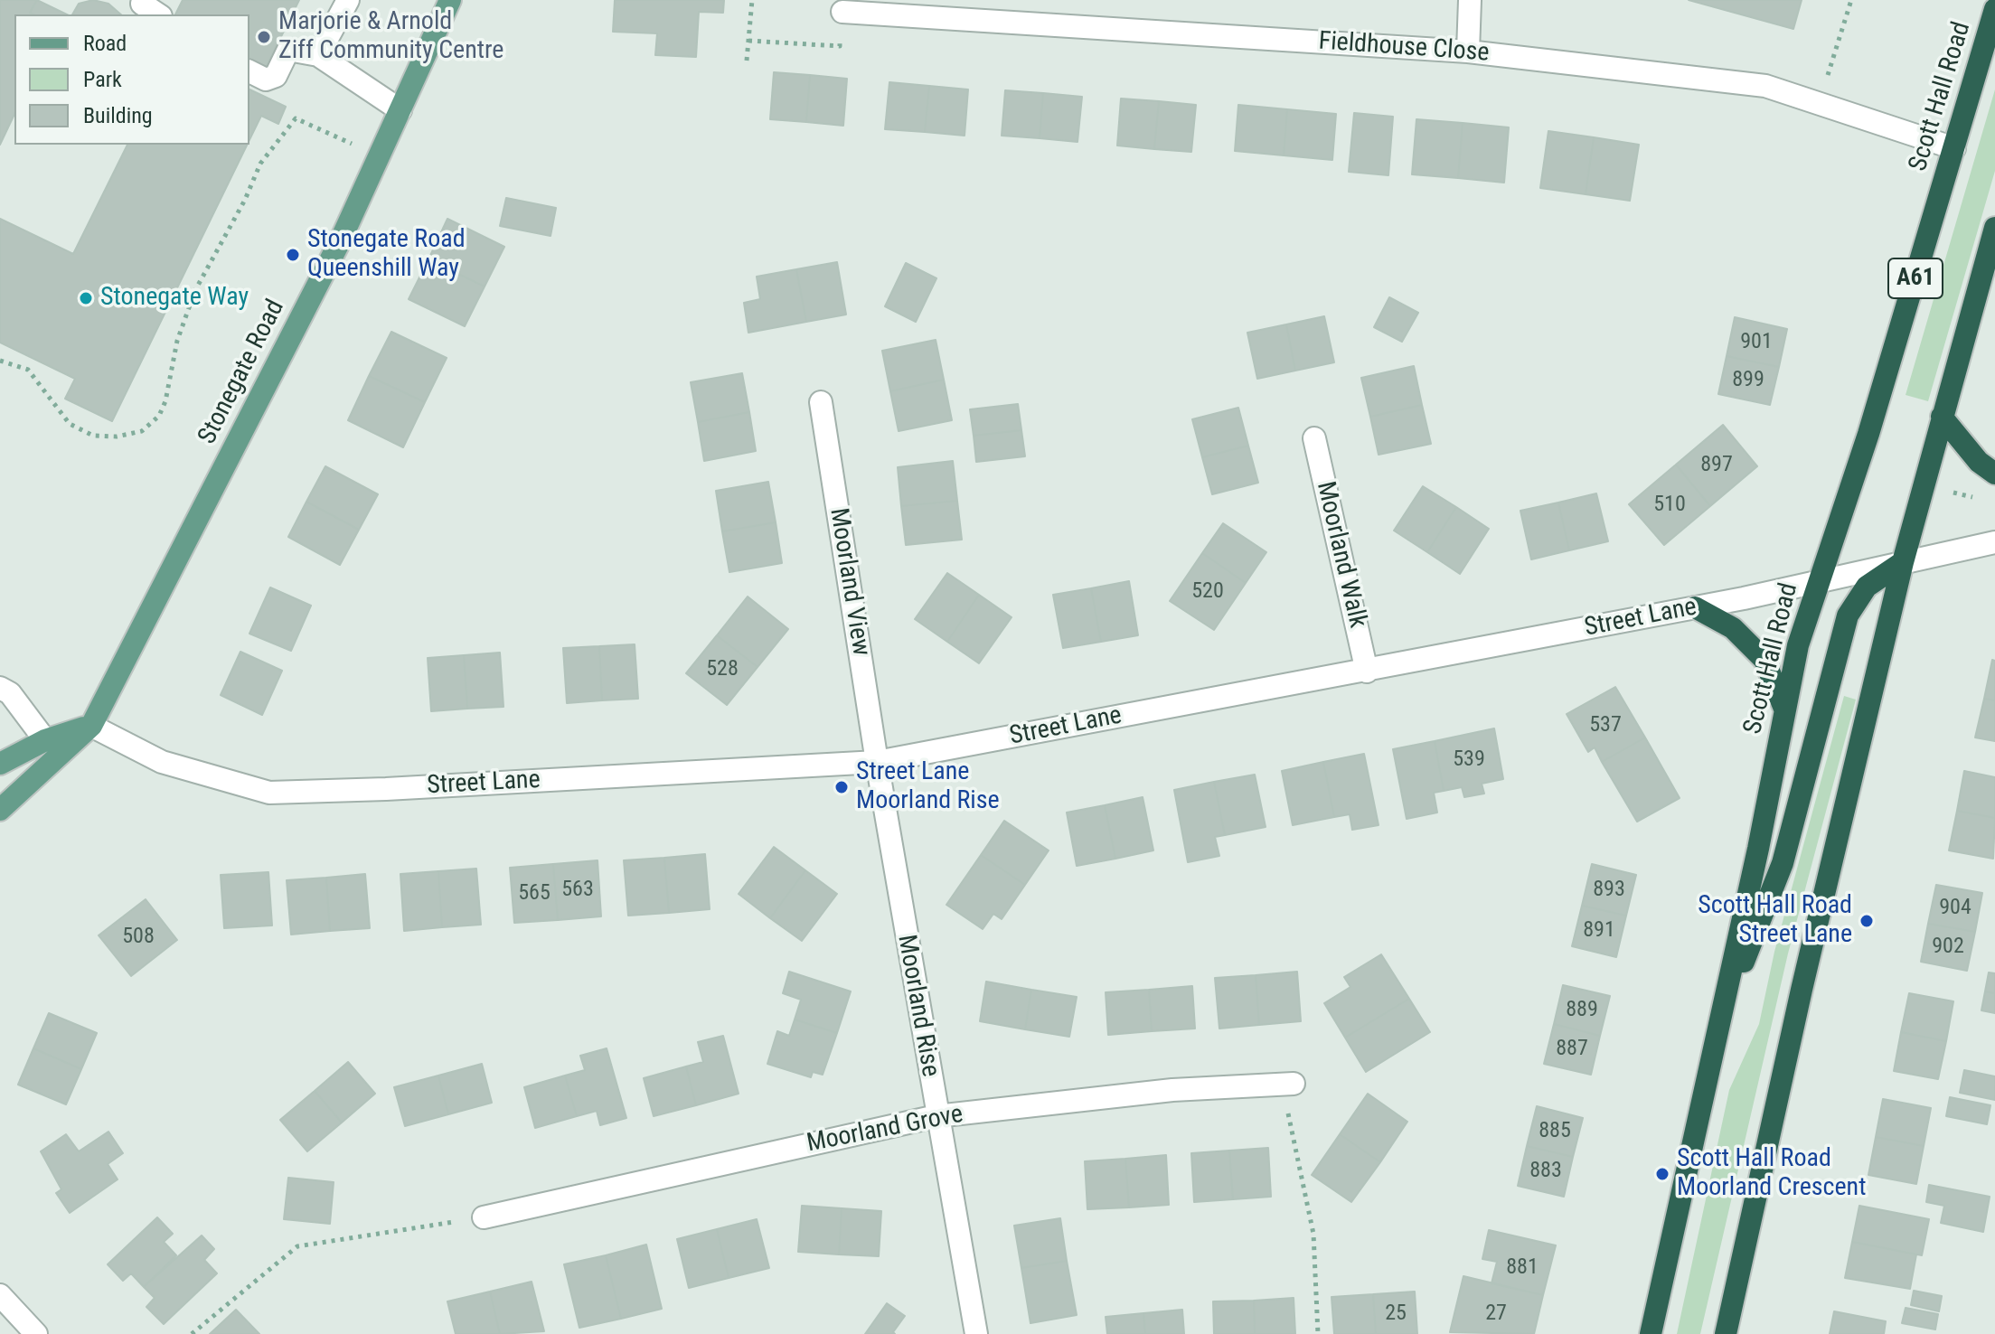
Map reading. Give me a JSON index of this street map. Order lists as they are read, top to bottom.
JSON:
{
  "streets": {
    "highway": ["Scott Hall Road", "A61"],
    "main road": ["Stonegate Road"],
    "street": [
      "Fieldhouse Close",
      "Moorland Walk",
      "Moorland View",
      "Street Lane",
      "Moorland Rise",
      "Moorland Grove"
    ]
  },
  "crossings": [
    ["Fieldhouse Close", "Scott Hall Road"],
    ["Scott Hall Road", "Street Lane"],
    ["A61", "Street Lane"],
    ["Stonegate Road", "Street Lane"],
    ["Moorland Walk", "Street Lane"],
    ["Moorland View", "Street Lane"],
    ["Moorland View", "Moorland Rise"],
    ["Street Lane", "Moorland Rise"],
    ["Moorland Rise", "Moorland Grove"]
  ],
  "places": [
    "Marjorie & Arnold Ziff Community Centre",
    "Stonegate Road Queenshill Way",
    "Stonegate Way",
    "Street Lane Moorland Rise",
    "Scott Hall Road Street Lane",
    "Scott Hall Road Moorland Crescent"
  ],
  "house_numbers": [
    "901",
    "899",
    "897",
    "510",
    "520",
    "528",
    "537",
    "539",
    "563",
    "893",
    "565",
    "904",
    "891",
    "508",
    "902",
    "889",
    "887",
    "885",
    "883",
    "881",
    "25",
    "27"
  ],
  "legend": ["Road", "Park", "Building"]
}
